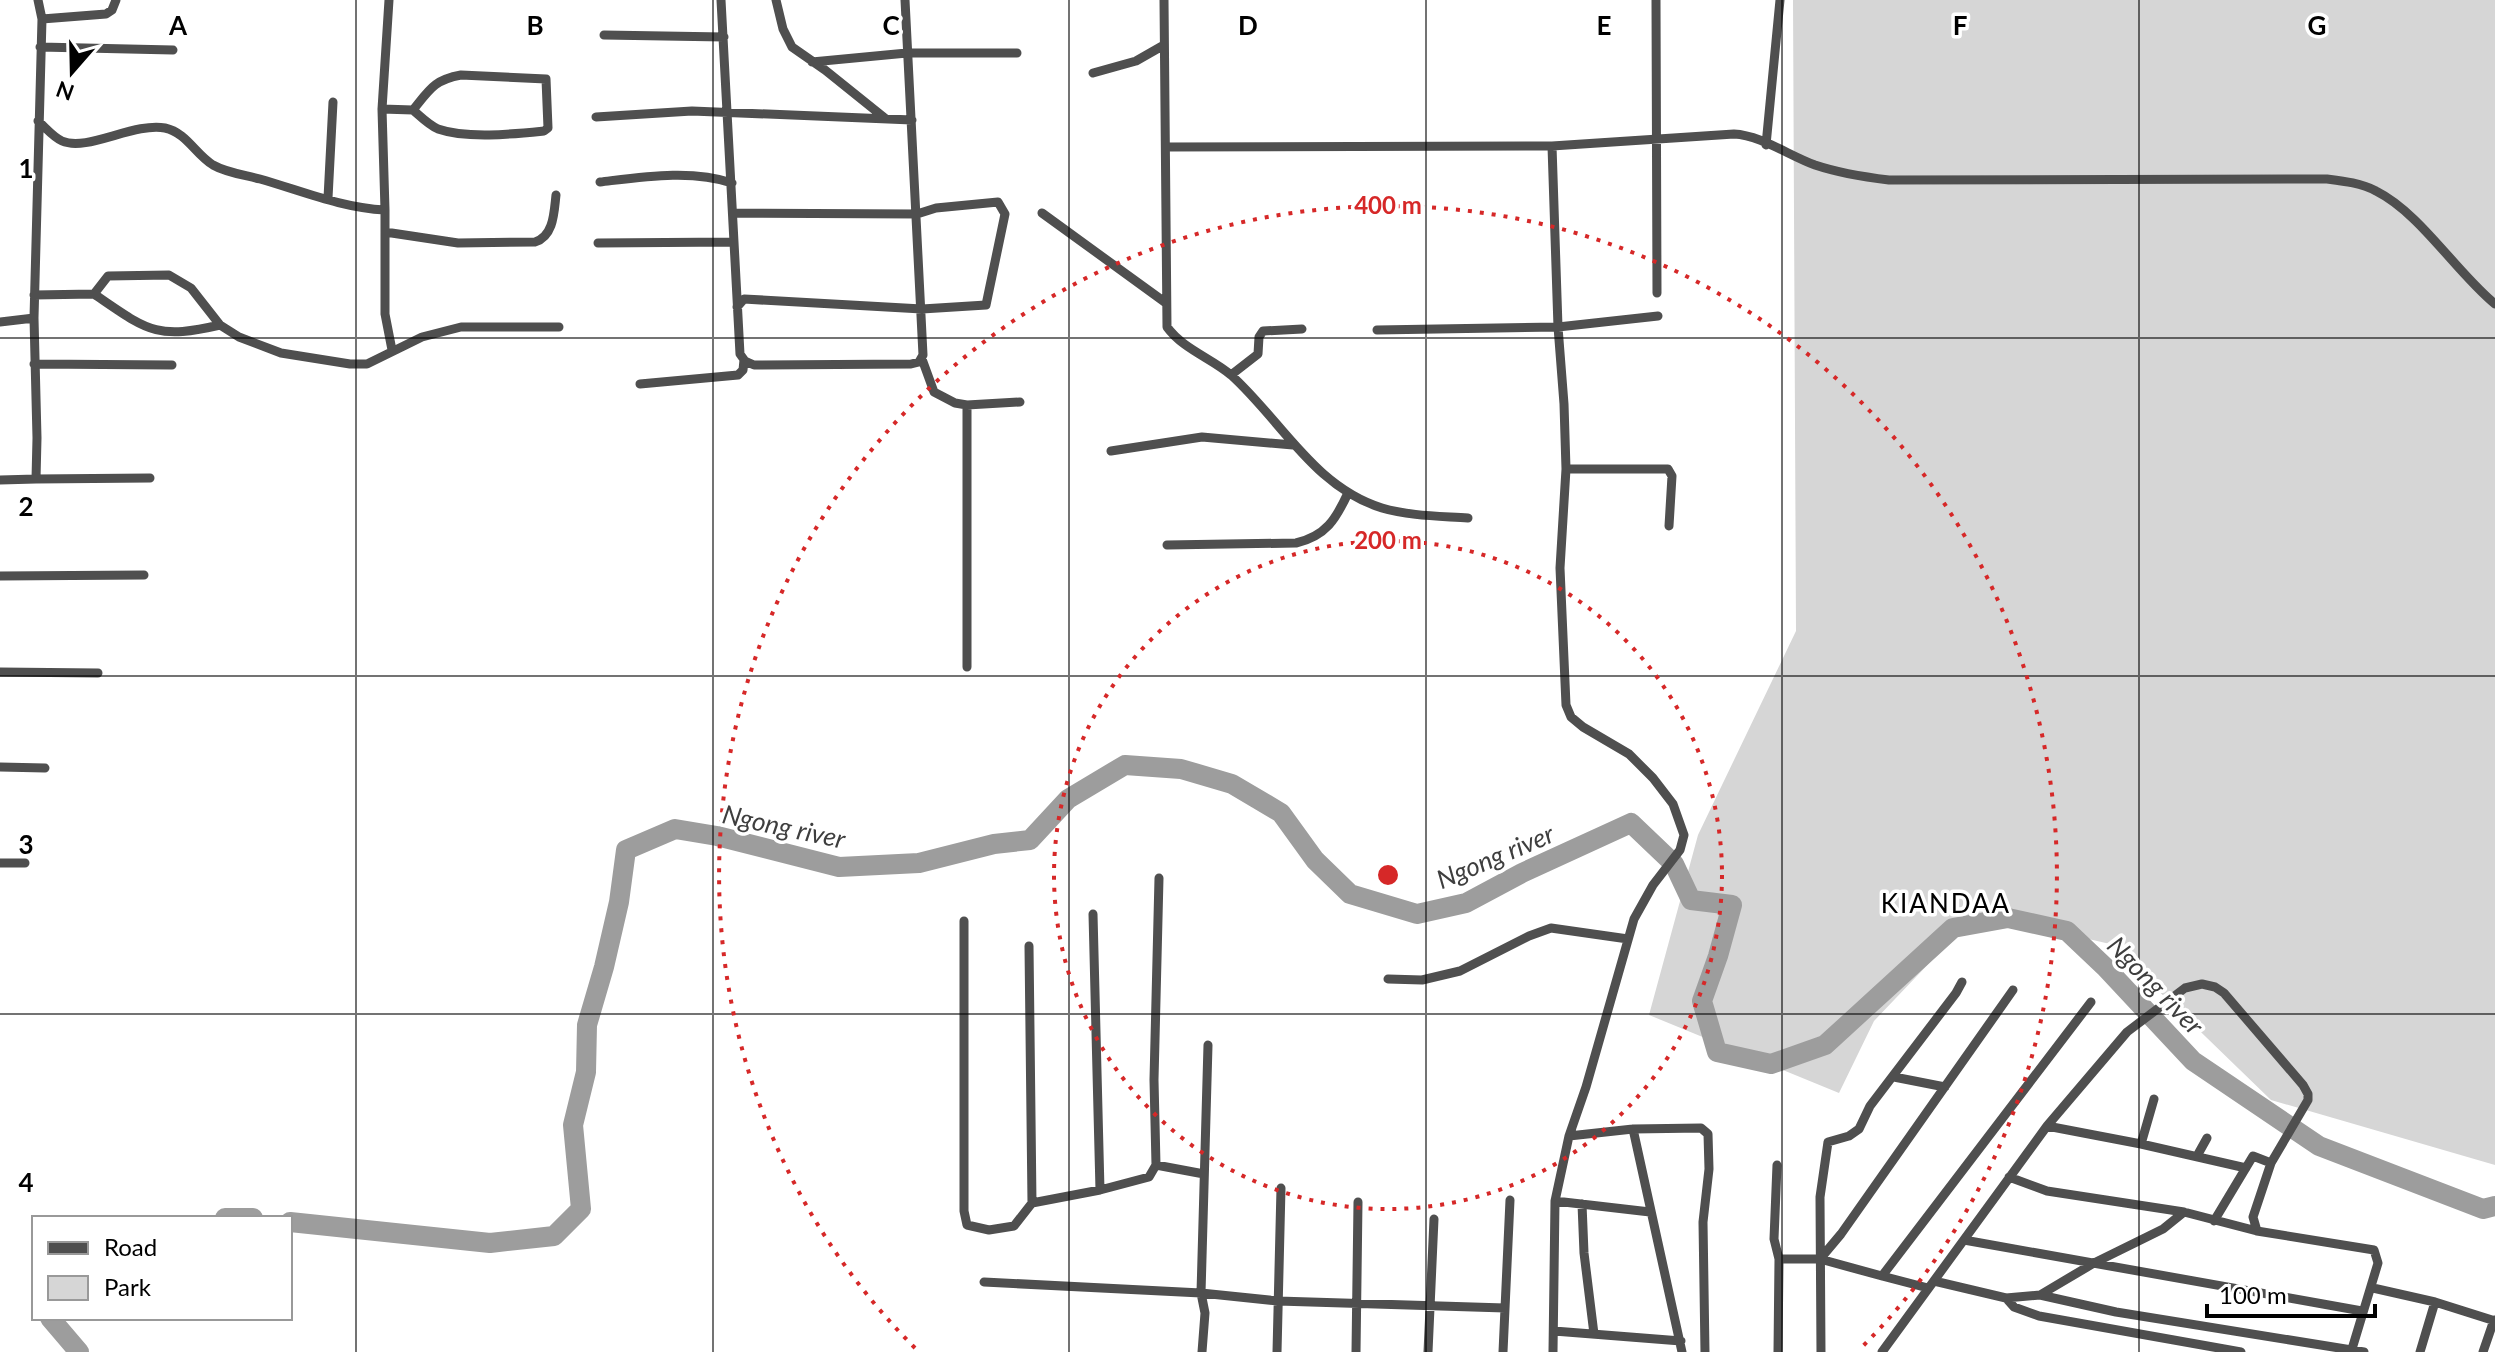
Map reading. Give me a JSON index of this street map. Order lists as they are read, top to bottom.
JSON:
{
  "districts": ["KIANDAA"],
  "water": ["Ngong river"],
  "legend": ["Road", "Park"],
  "scale_bar": "100 m",
  "north": "bottom",
  "grid": {
    "columns": [
      "A",
      "B",
      "C",
      "D",
      "E",
      "F",
      "G"
    ],
    "rows": [
      "1",
      "2",
      "3",
      "4"
    ]
  },
  "rings": ["400 m", "200 m"]
}
